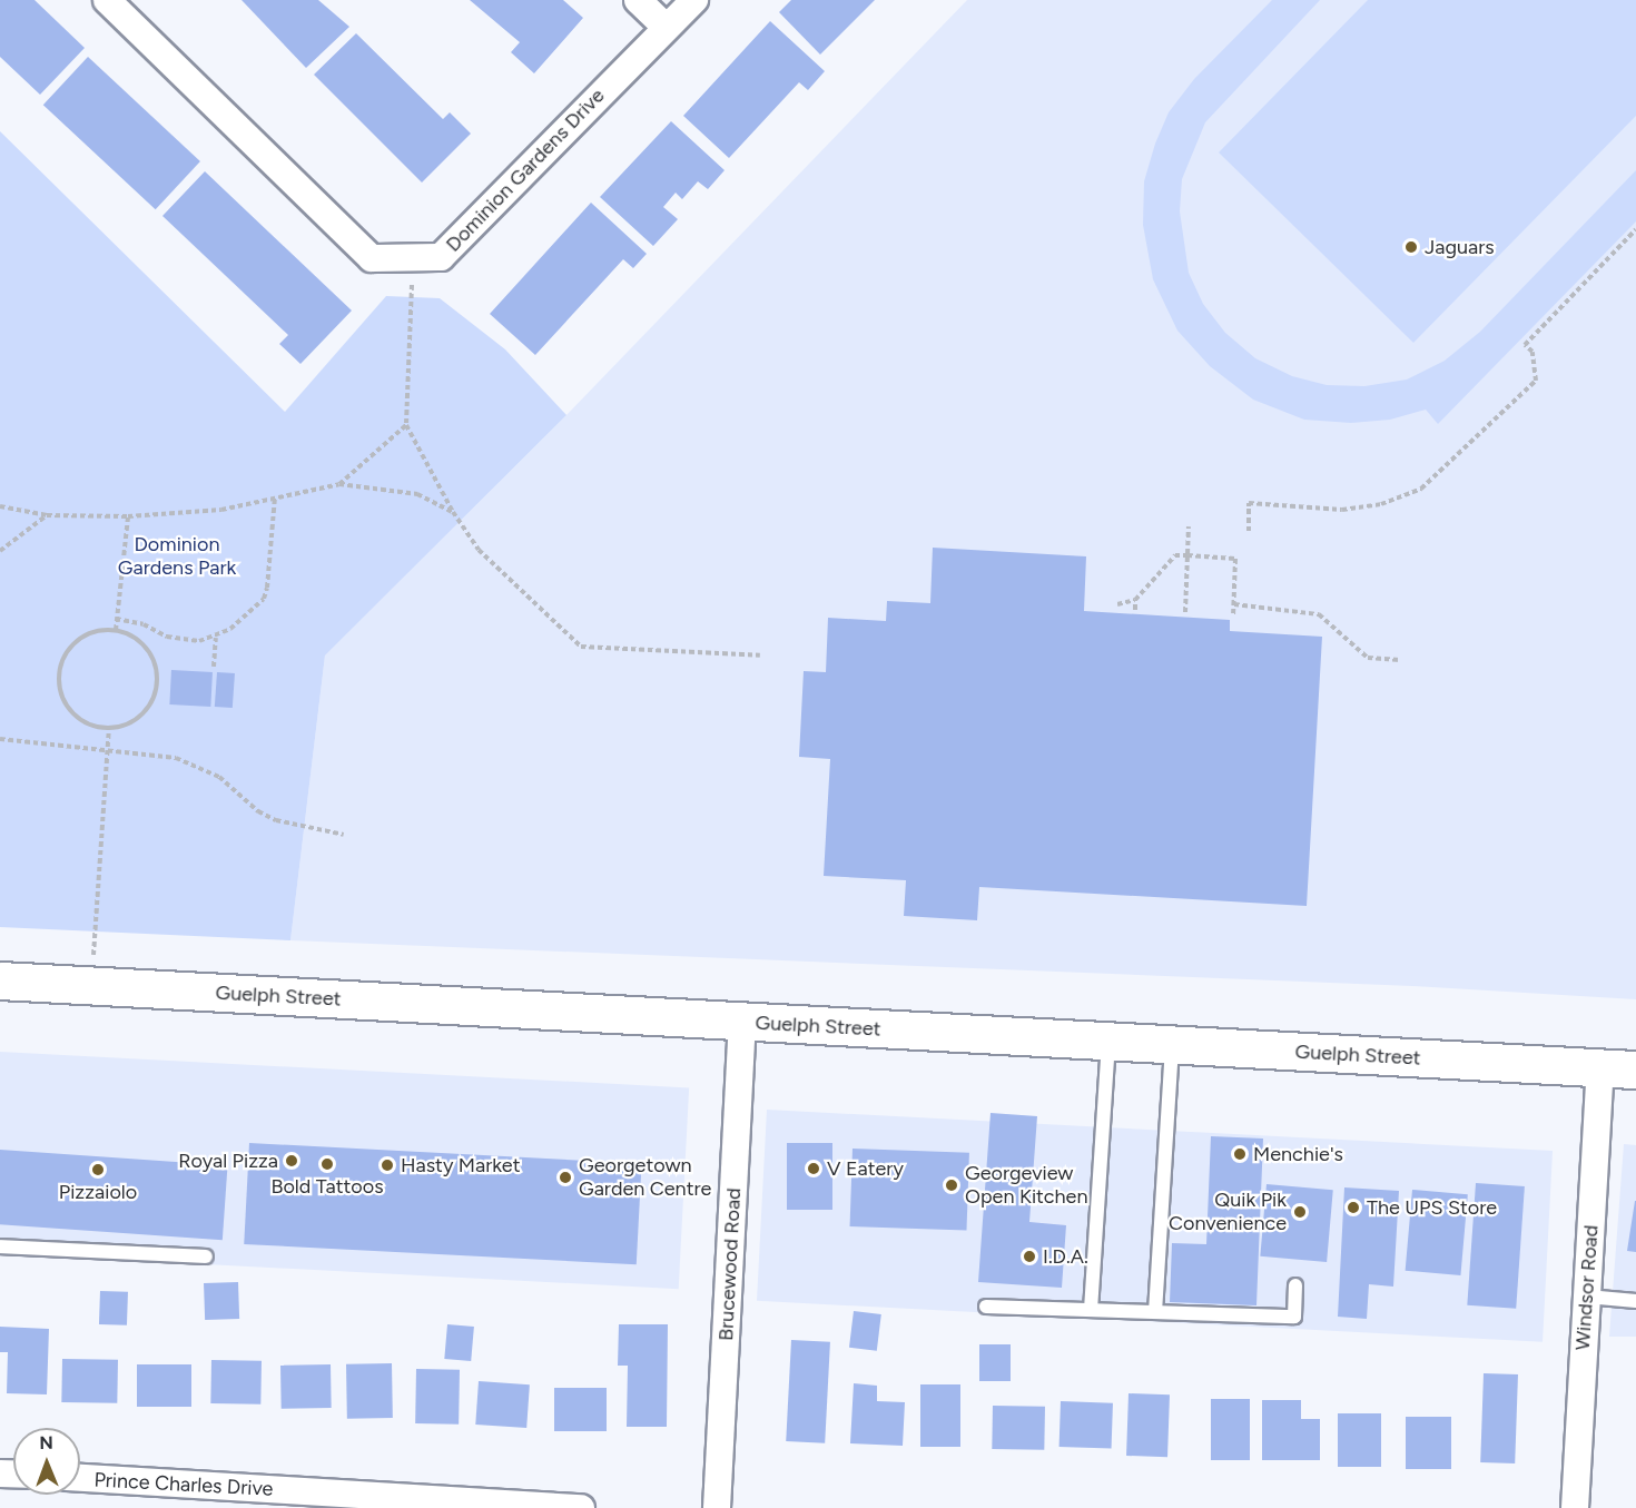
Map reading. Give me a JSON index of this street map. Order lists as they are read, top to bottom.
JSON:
{
  "streets": {
    "main road": ["Guelph Street"],
    "street": [
      "Dominion Gardens Drive",
      "Brucewood Road",
      "Windsor Road",
      "Prince Charles Drive"
    ]
  },
  "crossings": [
    ["Guelph Street", "Brucewood Road"],
    ["Guelph Street", "Windsor Road"]
  ],
  "parks": ["Dominion Gardens Park"],
  "places": [
    "Jaguars",
    "Menchie's",
    "Royal Pizza",
    "Bold Tattoos",
    "Hasty Market",
    "V Eatery",
    "Pizzaiolo",
    "Georgetown Garden Centre",
    "Georgeview Open Kitchen",
    "The UPS Store",
    "Quik Pik Convenience",
    "I.D.A."
  ],
  "north": "top"
}
